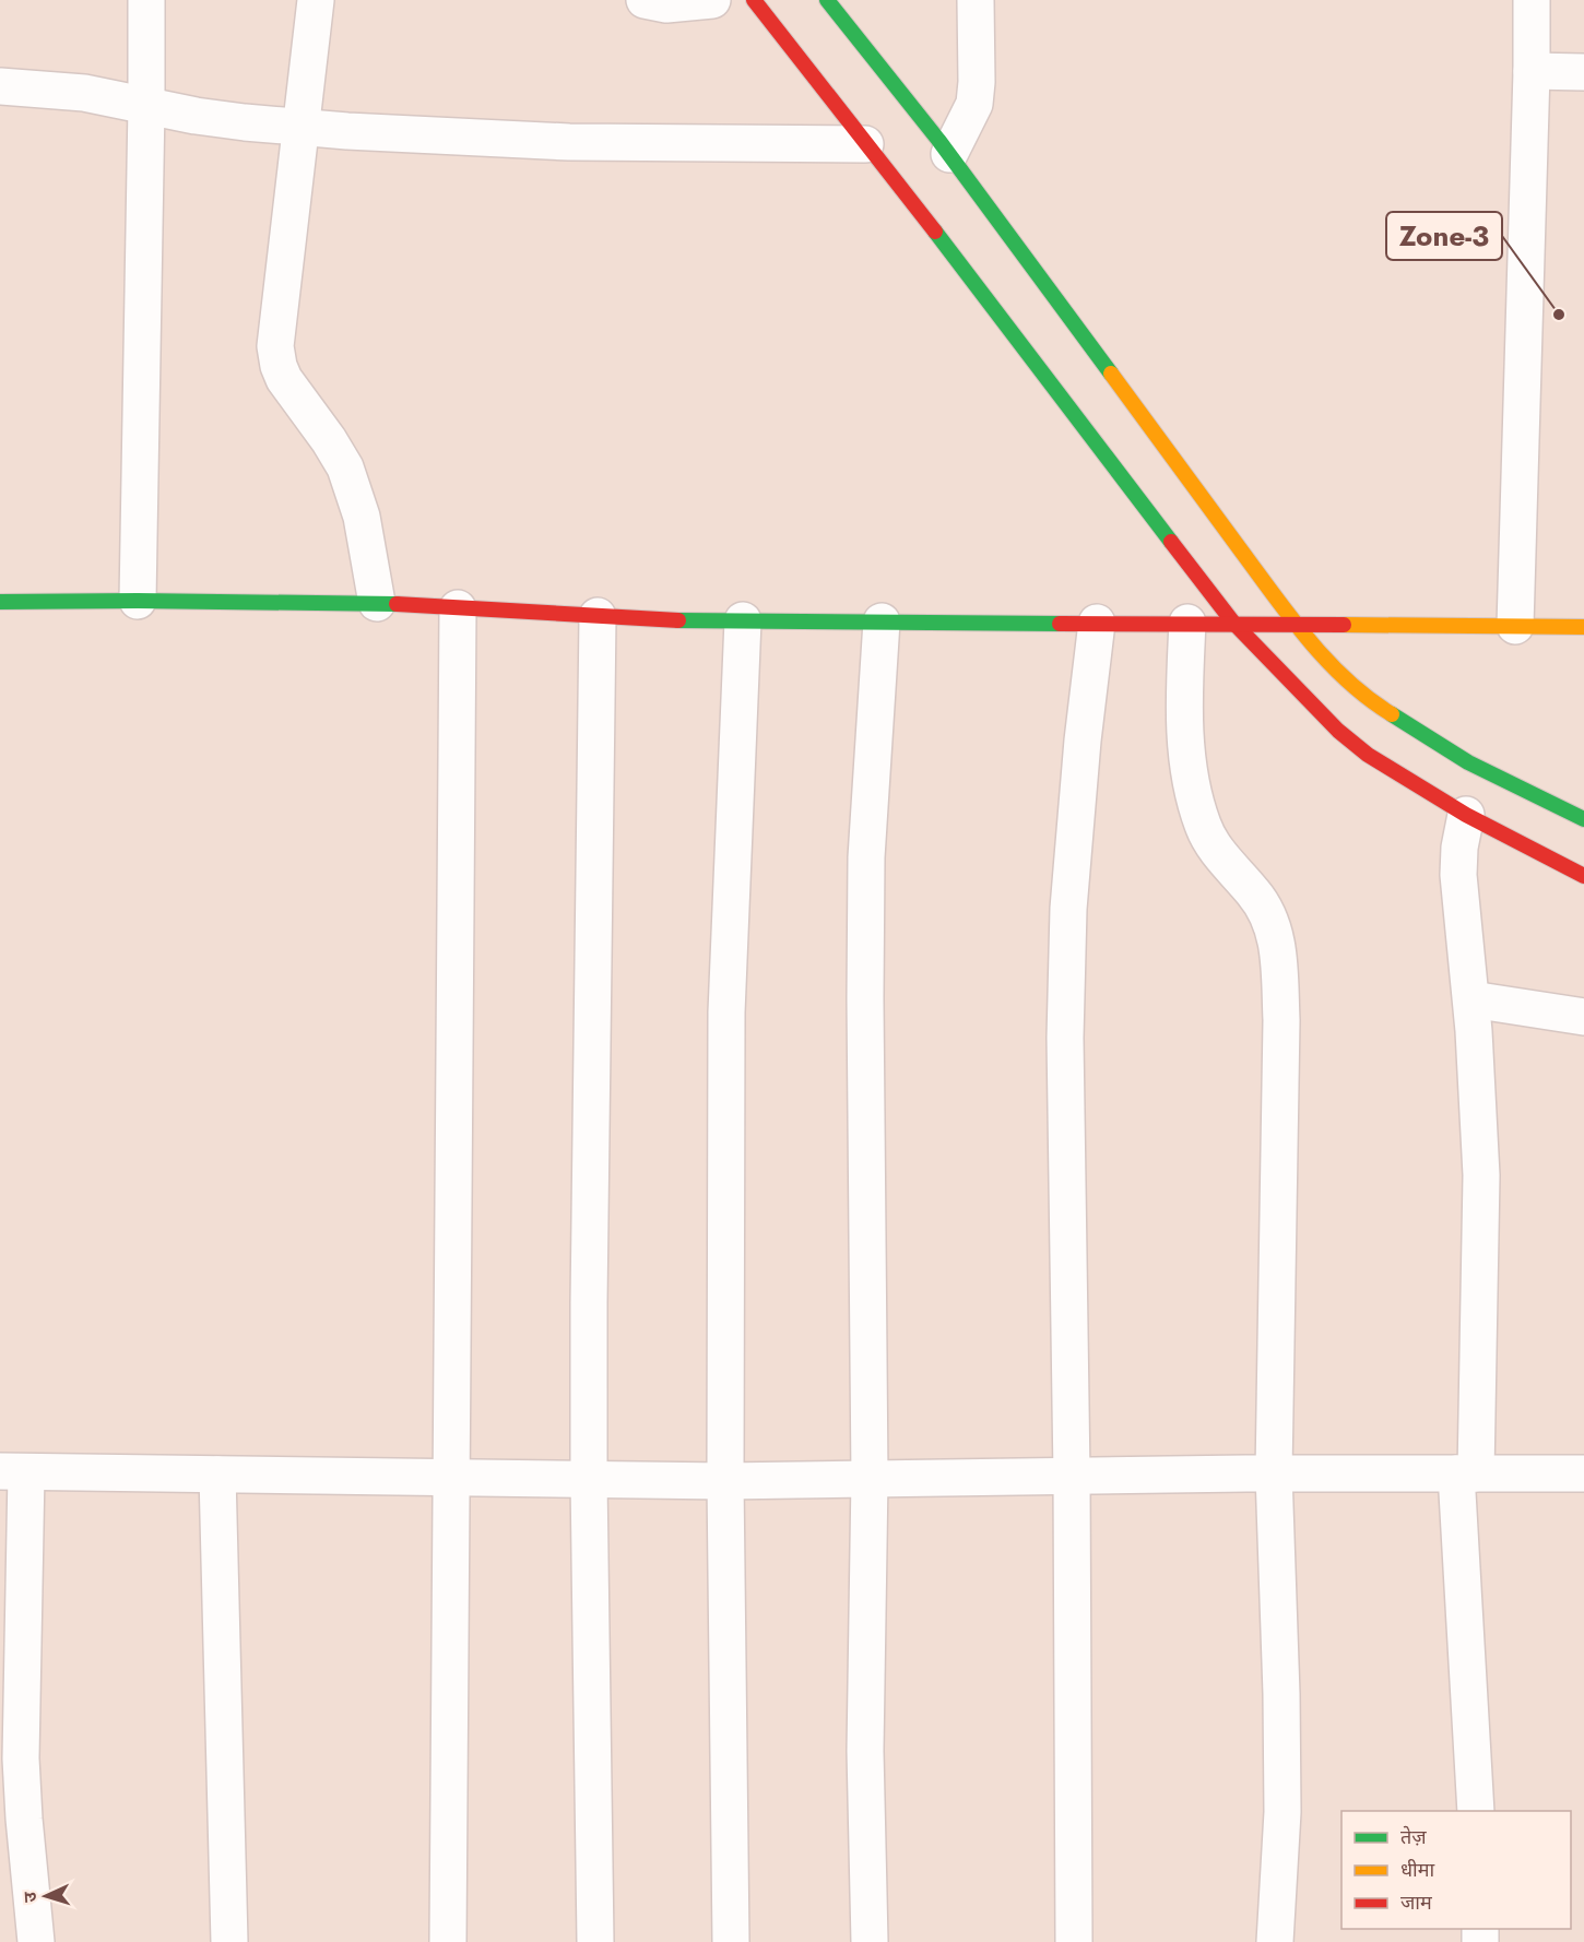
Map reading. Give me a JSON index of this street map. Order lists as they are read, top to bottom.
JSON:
{
  "places": ["Zone-3"],
  "legend": ["तेज़", "धीमा", "जाम"],
  "north": "left"
}
